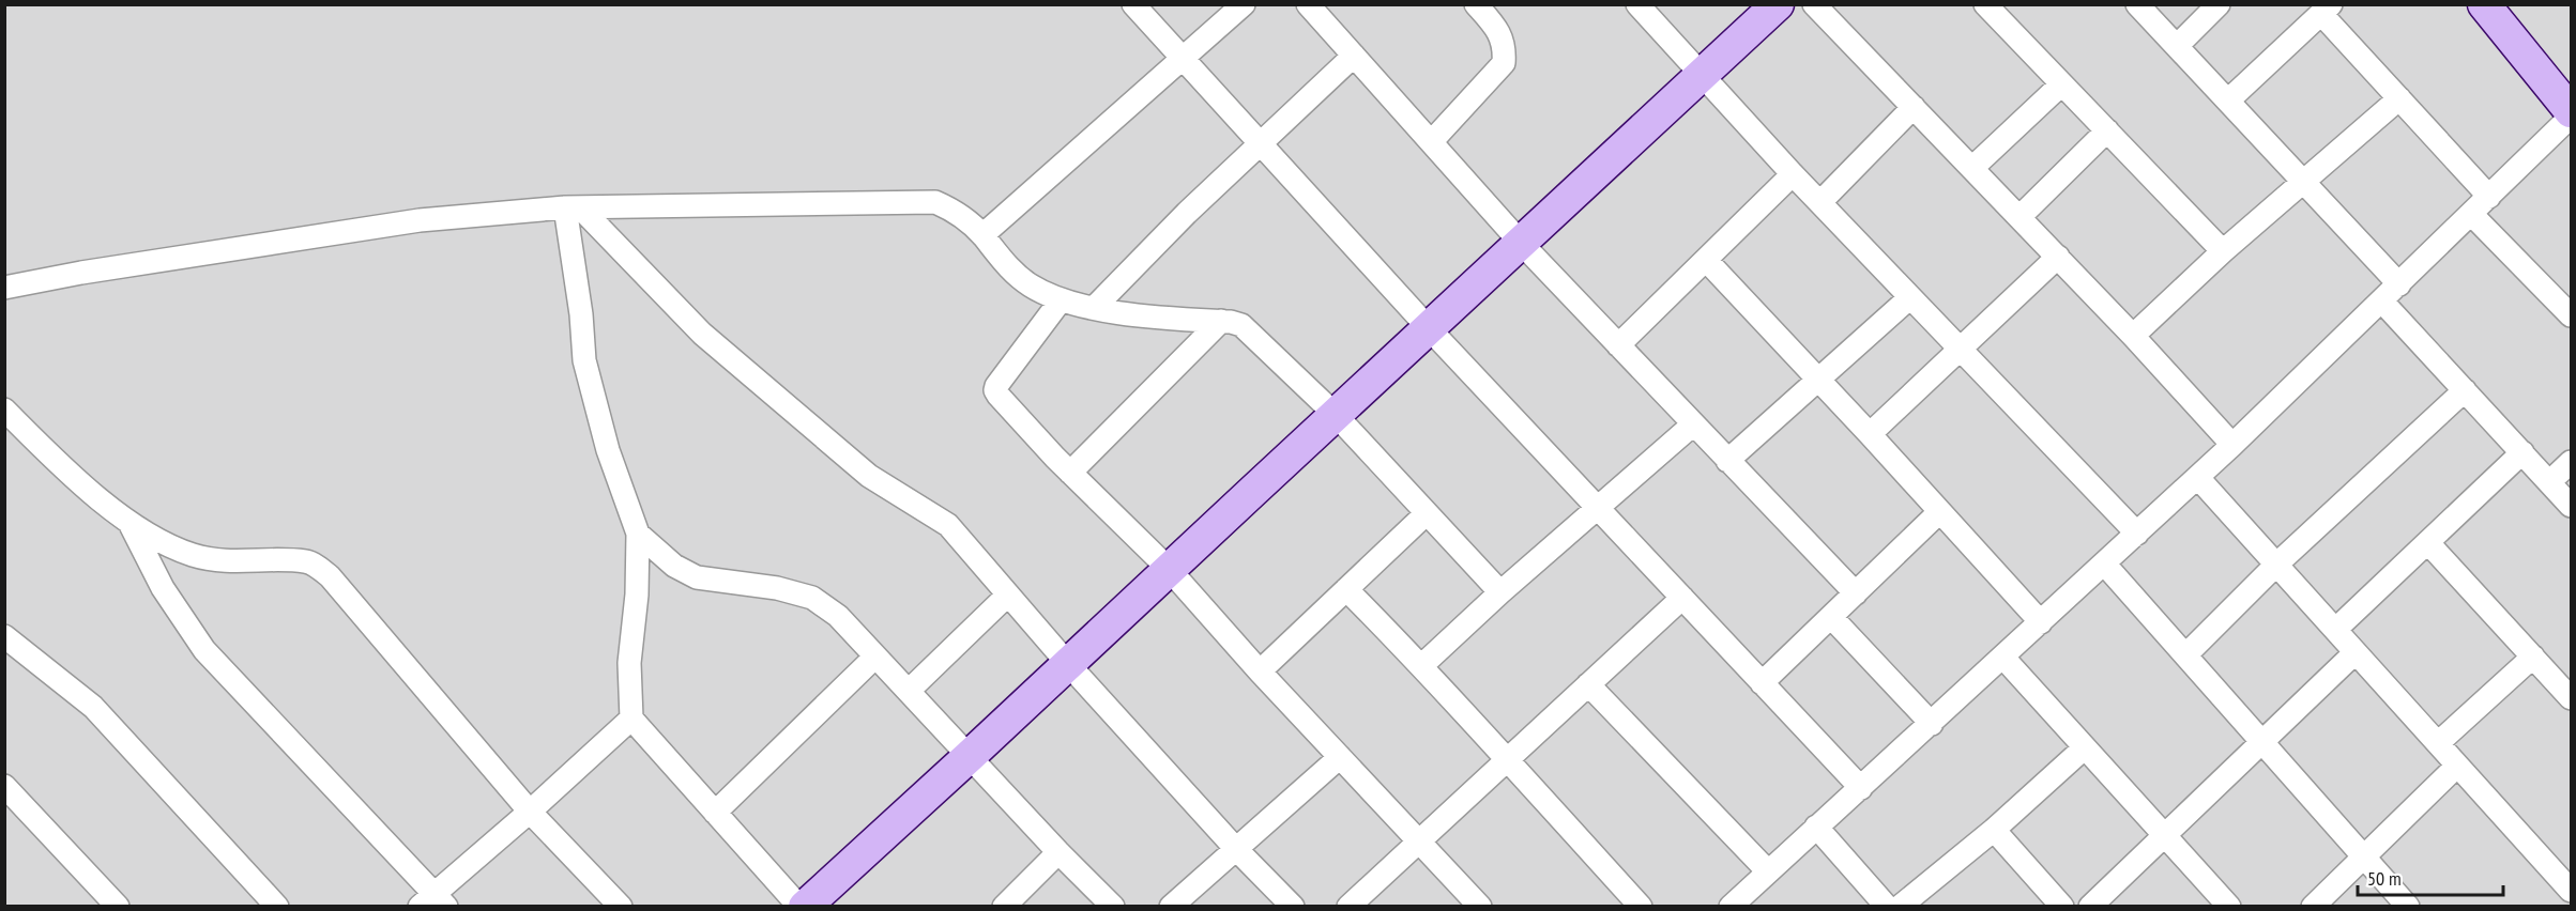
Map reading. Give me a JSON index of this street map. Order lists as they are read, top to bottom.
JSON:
{
  "scale_bar": "50 m"
}
